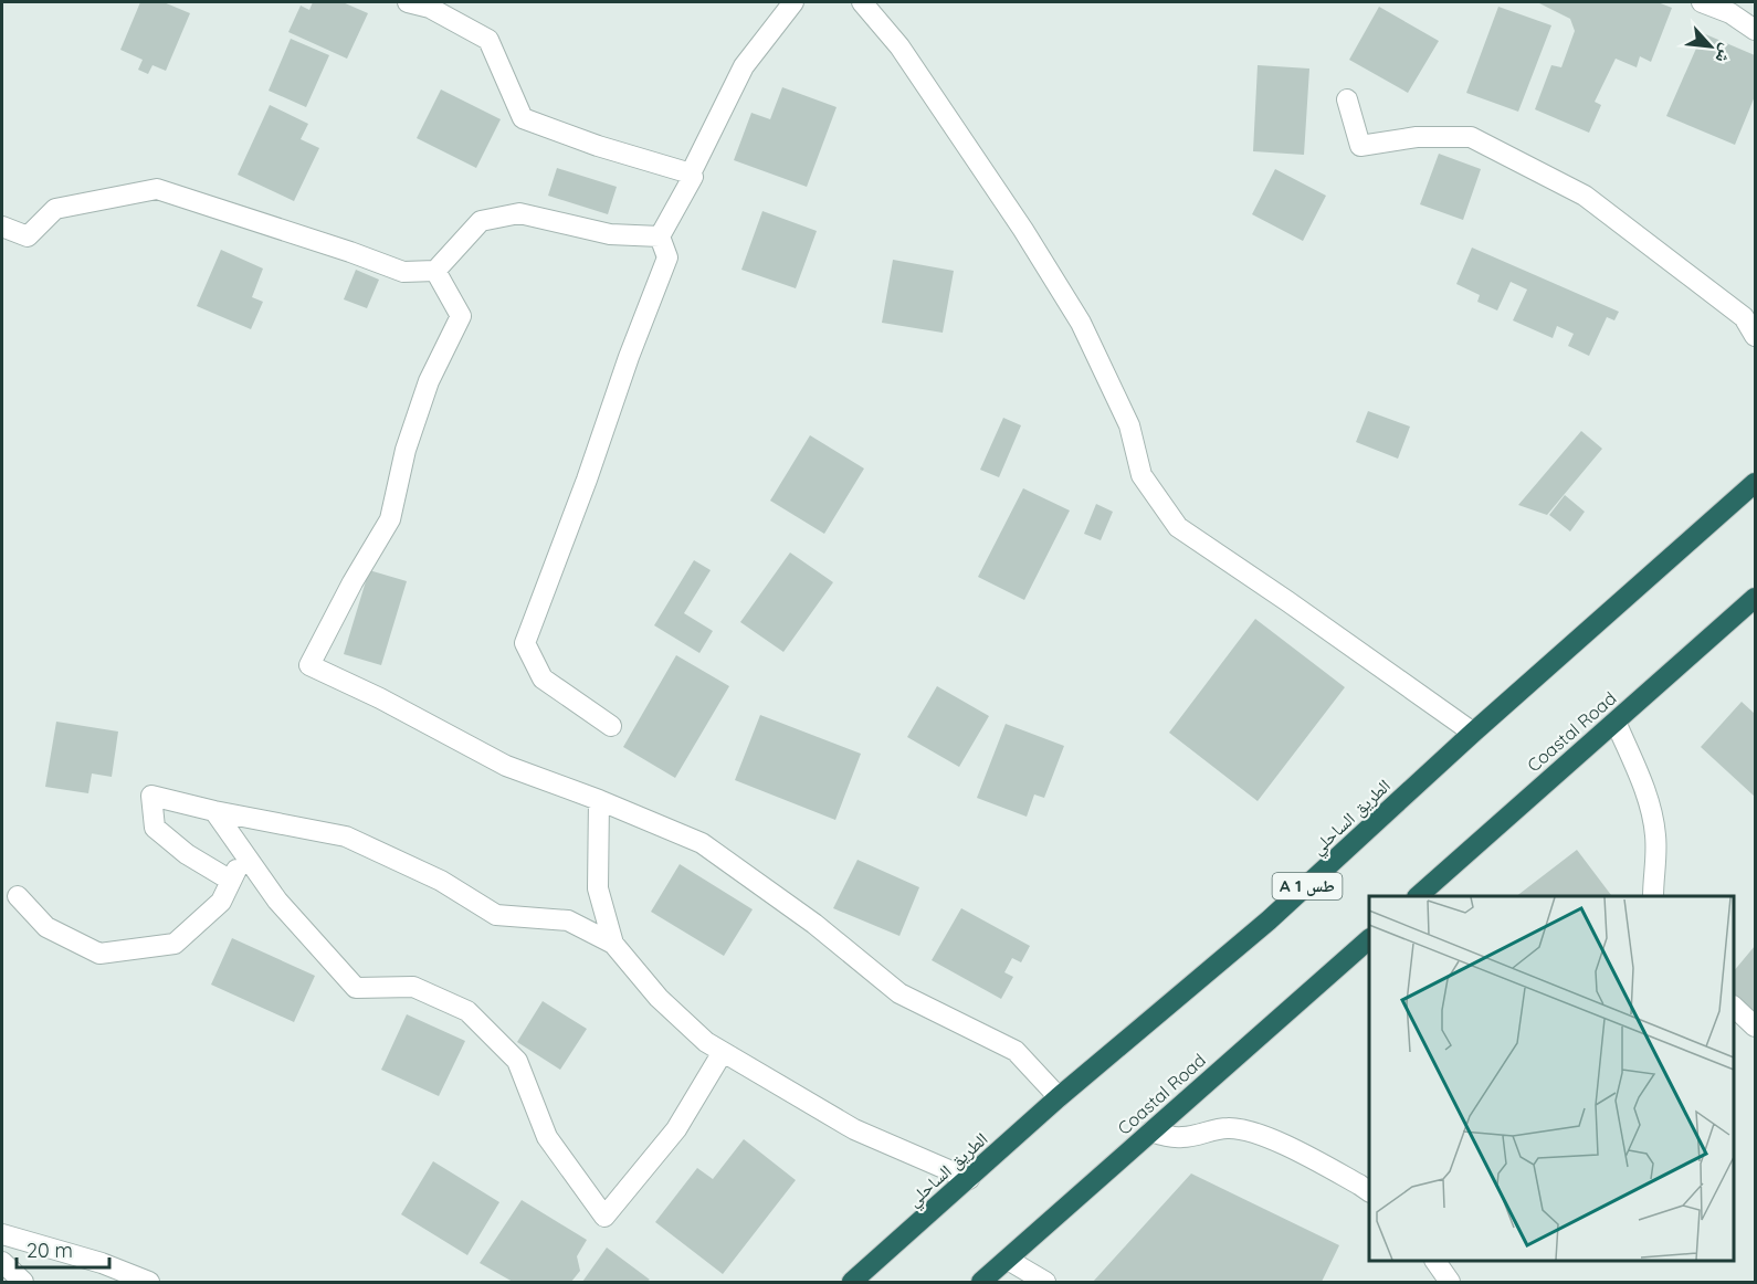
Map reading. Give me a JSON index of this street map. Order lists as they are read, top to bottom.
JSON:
{
  "streets": {
    "highway": ["Coastal Road", "الطريق الساحلي", "A 1 طس"]
  },
  "scale_bar": "20 m",
  "north": "bottom right"
}
